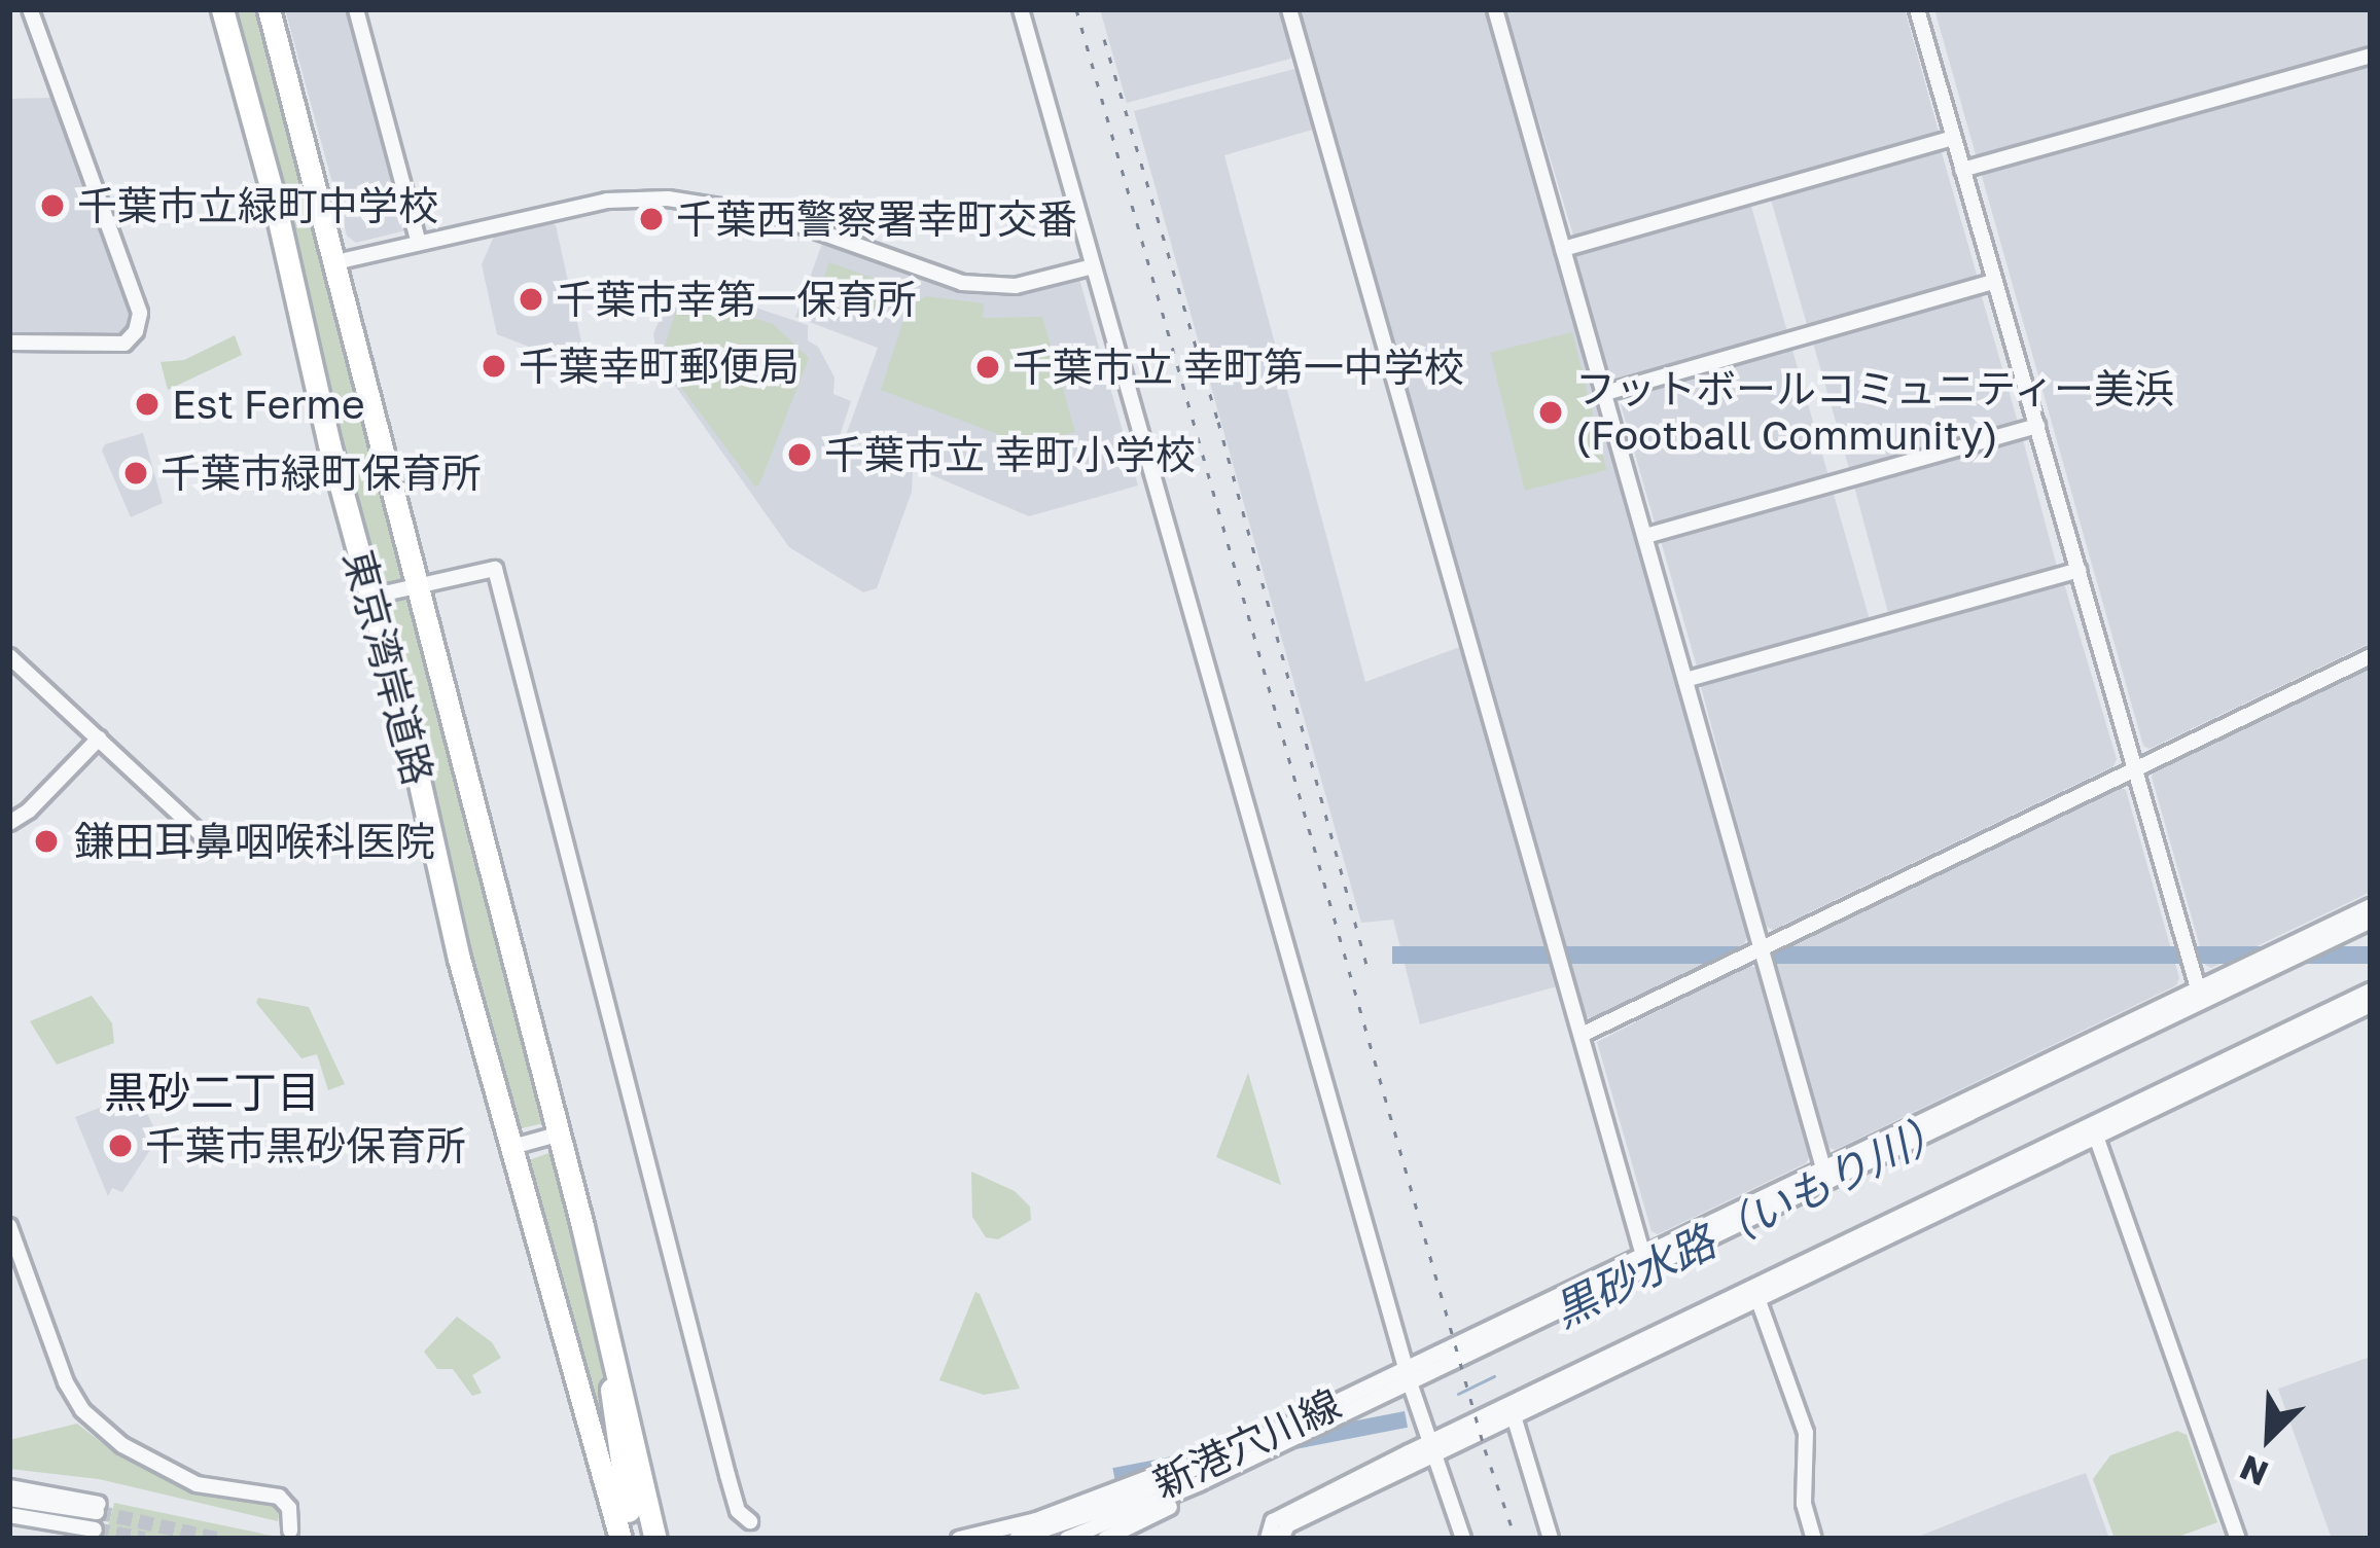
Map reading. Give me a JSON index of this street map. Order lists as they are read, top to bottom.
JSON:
{
  "streets": {
    "highway": ["東京湾岸道路"],
    "street": ["新港穴川線"]
  },
  "districts": ["黒砂二丁目"],
  "water": ["黒砂水路（いもり川）"],
  "places": [
    "千葉市立緑町中学校",
    "千葉西警察署幸町交番",
    "千葉市幸第一保育所",
    "千葉幸町郵便局",
    "千葉市立 幸町第一中学校",
    "Est Ferme",
    "フットボールコミュニティー美浜 (Football Community)",
    "千葉市立 幸町小学校",
    "千葉市緑町保育所",
    "鎌田耳鼻咽喉科医院",
    "千葉市黒砂保育所"
  ],
  "north": "bottom left"
}
